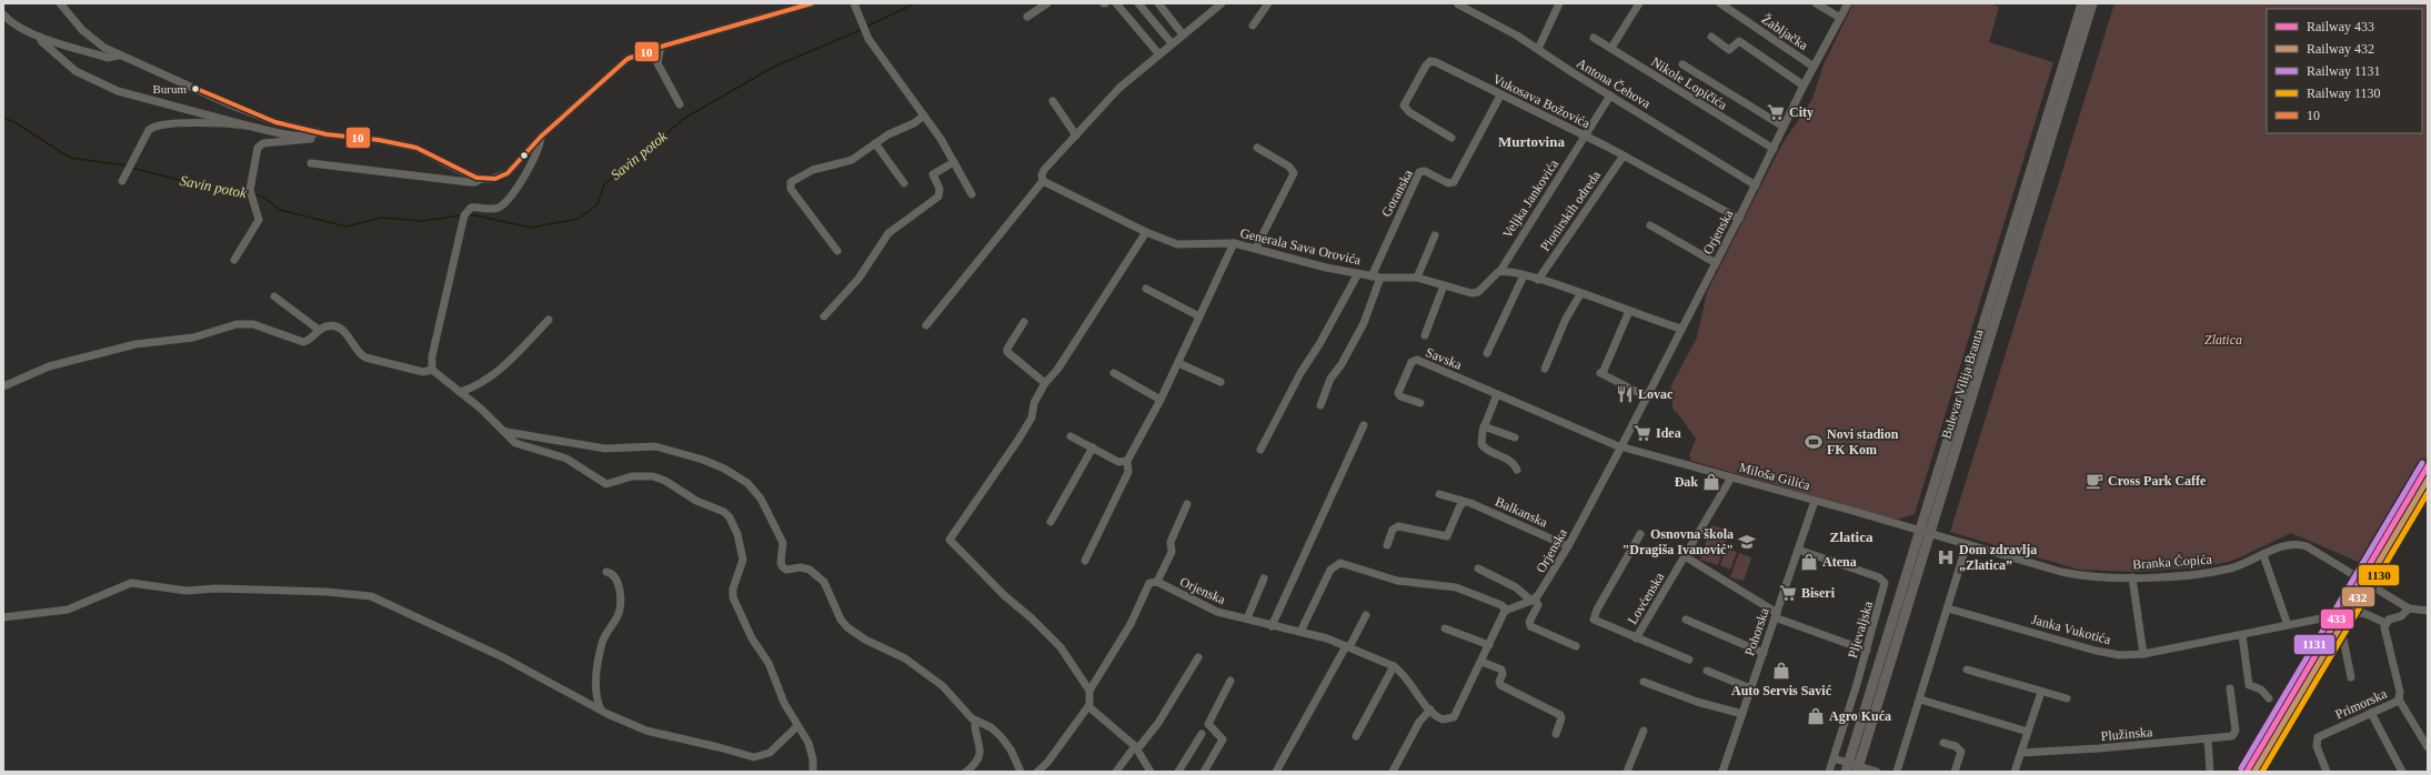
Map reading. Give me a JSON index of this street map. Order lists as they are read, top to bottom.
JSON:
{
  "streets": {
    "main road": ["Bulevar Vilija Branta"],
    "street": [
      "Žabljačka",
      "Antona Čehova",
      "Nikole Lopičića",
      "Vukosava Božovića",
      "Goranska",
      "Veljka Jankovića",
      "Pionirskih odreda",
      "Orjenska",
      "Generala Sava Orovića",
      "Savska",
      "Miloša Gilića",
      "Balkanska",
      "Branka Ćopića",
      "Lovćenska",
      "Pljevaljska",
      "Janka Vukotića",
      "Pohorska",
      "Primorska",
      "Plužinska"
    ]
  },
  "crossings": [
    ["Žabljačka", "Orjenska"],
    ["Antona Čehova", "Veljka Jankovića"],
    ["Antona Čehova", "Orjenska"],
    ["Nikole Lopičića", "Orjenska"],
    ["Vukosava Božovića", "Goranska"],
    ["Vukosava Božovića", "Veljka Jankovića"],
    ["Vukosava Božovića", "Pionirskih odreda"],
    ["Vukosava Božovića", "Orjenska"],
    ["Goranska", "Generala Sava Orovića"],
    ["Veljka Jankovića", "Generala Sava Orovića"],
    ["Orjenska", "Savska"],
    ["Orjenska", "Miloša Gilića"],
    ["Orjenska", "Balkanska"],
    ["Savska", "Miloša Gilića"],
    ["Bulevar Vilija Branta", "Miloša Gilića"],
    ["Bulevar Vilija Branta", "Branka Ćopića"],
    ["Miloša Gilića", "Branka Ćopića"],
    ["Miloša Gilića", "Lovćenska"],
    ["Miloša Gilića", "Pohorska"],
    ["Pljevaljska", "Pohorska"]
  ],
  "districts": ["Murtovina", "Zlatica"],
  "water": ["Savin potok"],
  "parks": ["Zlatica"],
  "places": {
    "other": ["Burum"],
    "supermarket": ["City", "Idea", "Biseri"],
    "restaurant": ["Lovac"],
    "sports": ["Novi stadion FK Kom"],
    "cafe": ["Cross Park Caffe"],
    "shop": [
      "Đak",
      "Atena",
      "Auto Servis Savić",
      "Agro Kuća"
    ],
    "school or university": ["Osnovna škola \"Dragiša Ivanović\""],
    "hospital": ["Dom zdravlja „Zlatica”"]
  },
  "lines": [
    "transit line 10",
    "rail line 1131",
    "rail line 433",
    "rail line 432",
    "rail line 1130"
  ],
  "legend": [
    "Railway 433",
    "Railway 432",
    "Railway 1131",
    "Railway 1130",
    "10"
  ]
}
